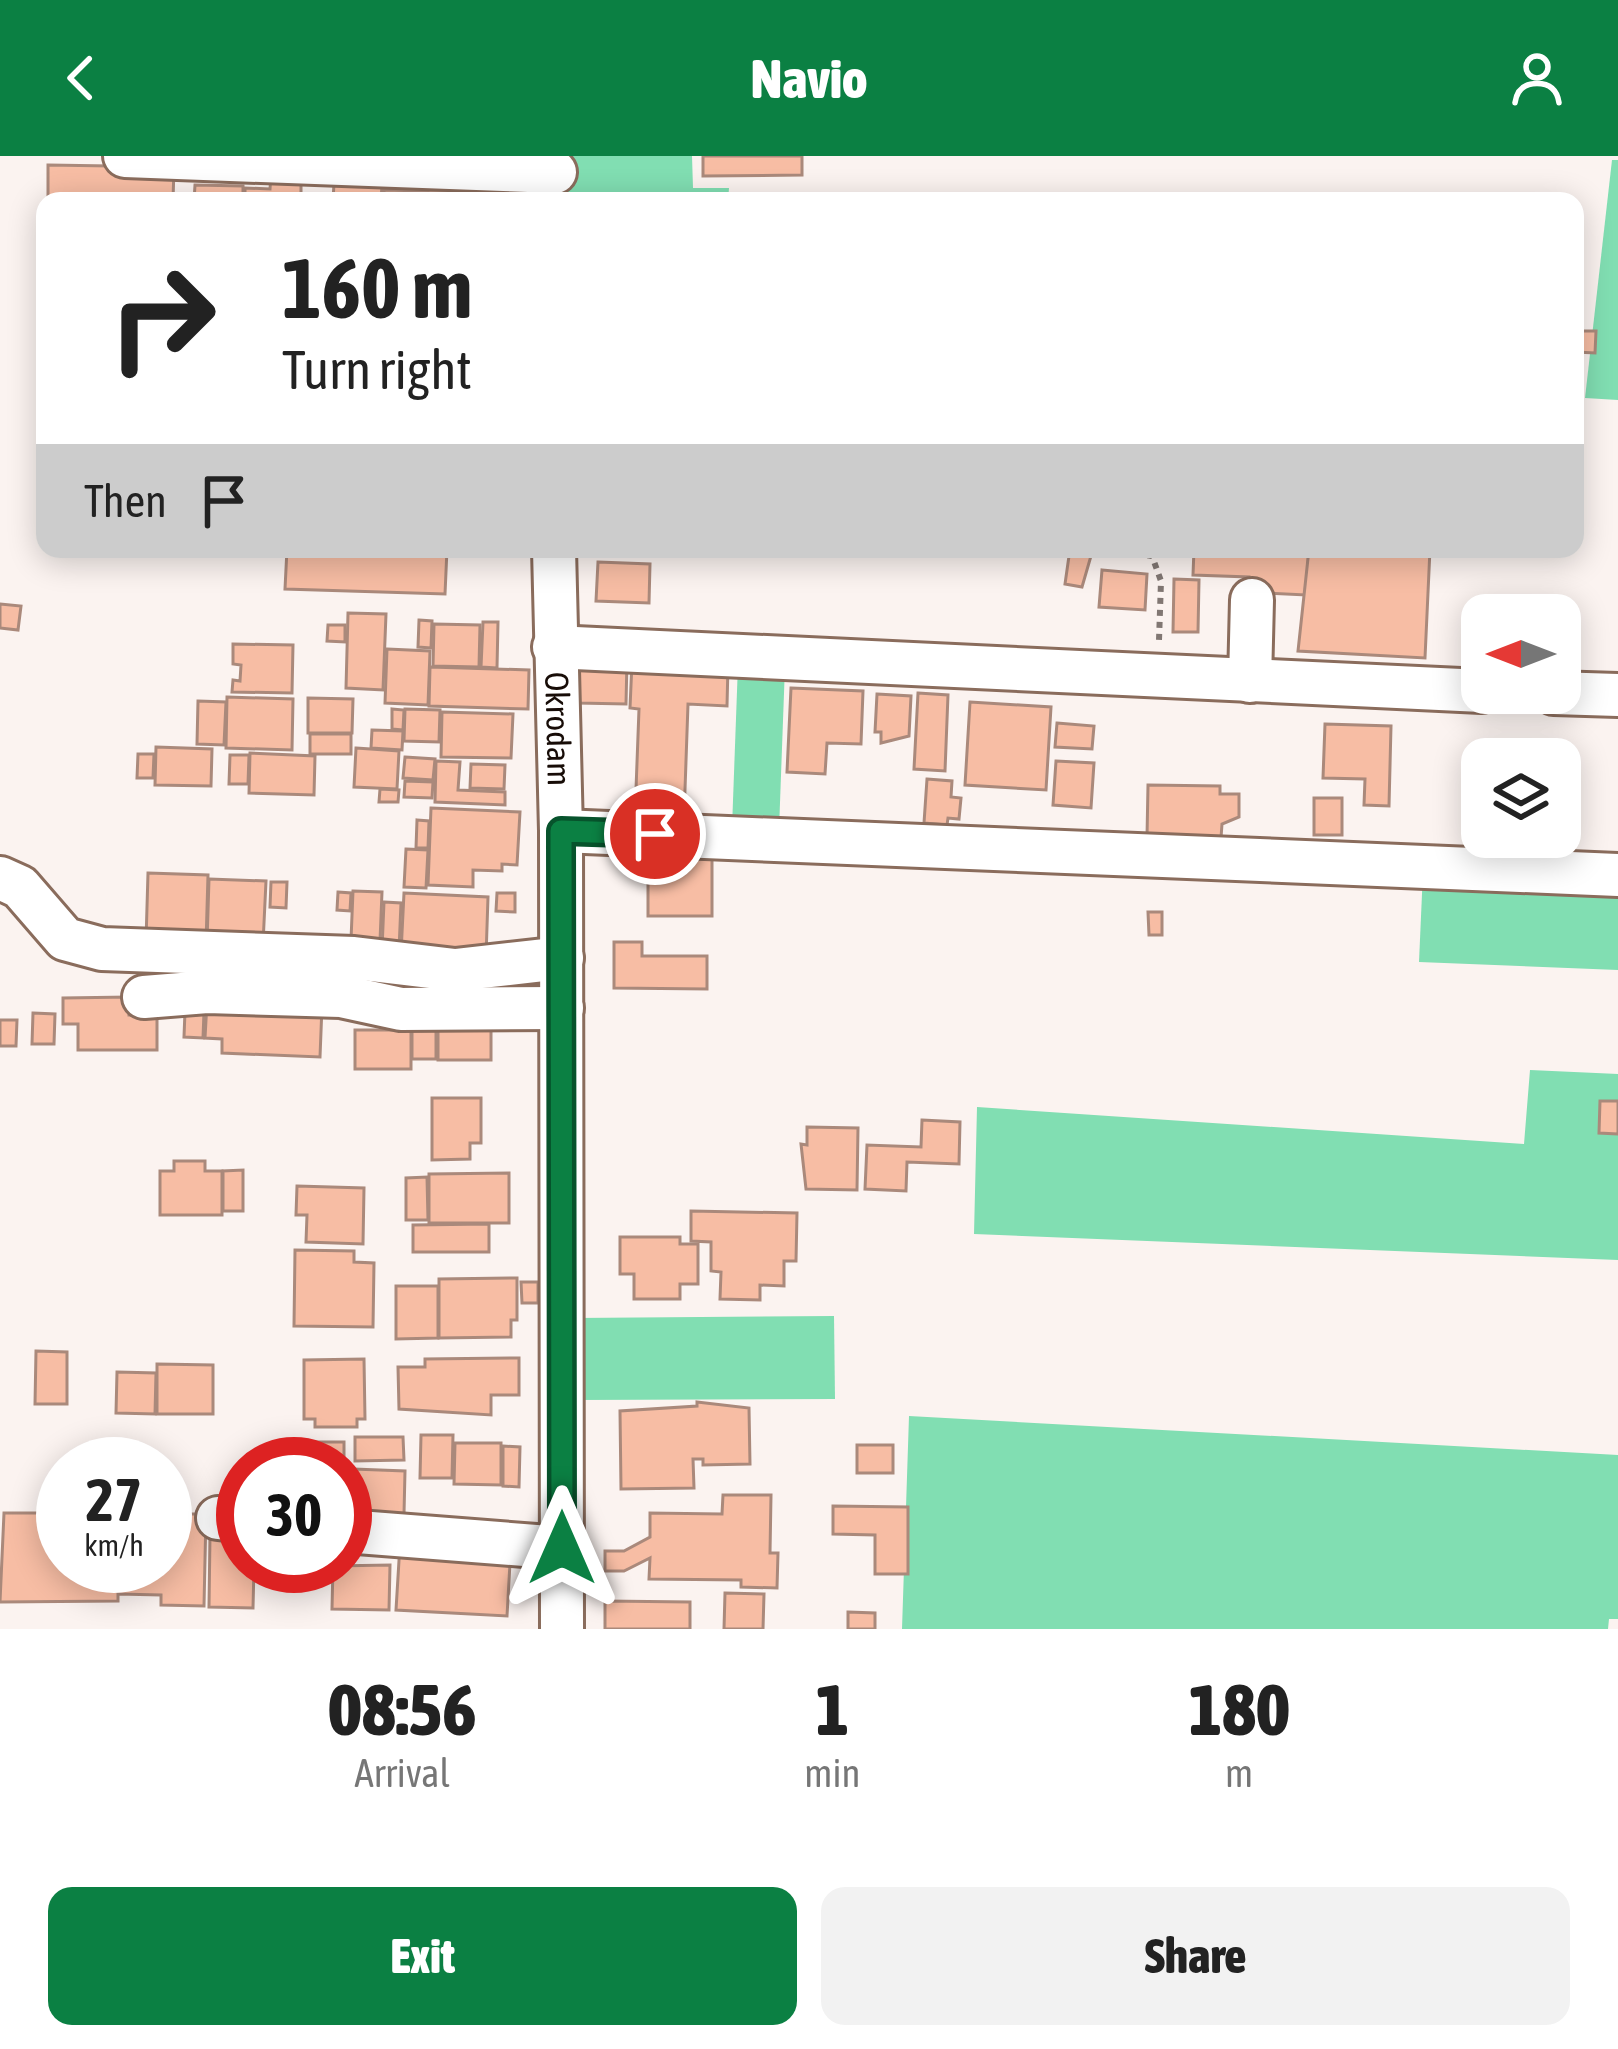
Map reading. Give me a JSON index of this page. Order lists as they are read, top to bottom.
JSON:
{
  "streets": {
    "street": ["Okrodam"]
  },
  "north": "left",
  "page": {
    "header": "Navio",
    "turn": ["160 m", "Turn right"],
    "then": "Then",
    "speed": "27 km/h",
    "limit": "30",
    "eta": [
      "08:56",
      "Arrival",
      "1",
      "min",
      "180",
      "m"
    ],
    "buttons": ["Exit", "Share"]
  }
}
